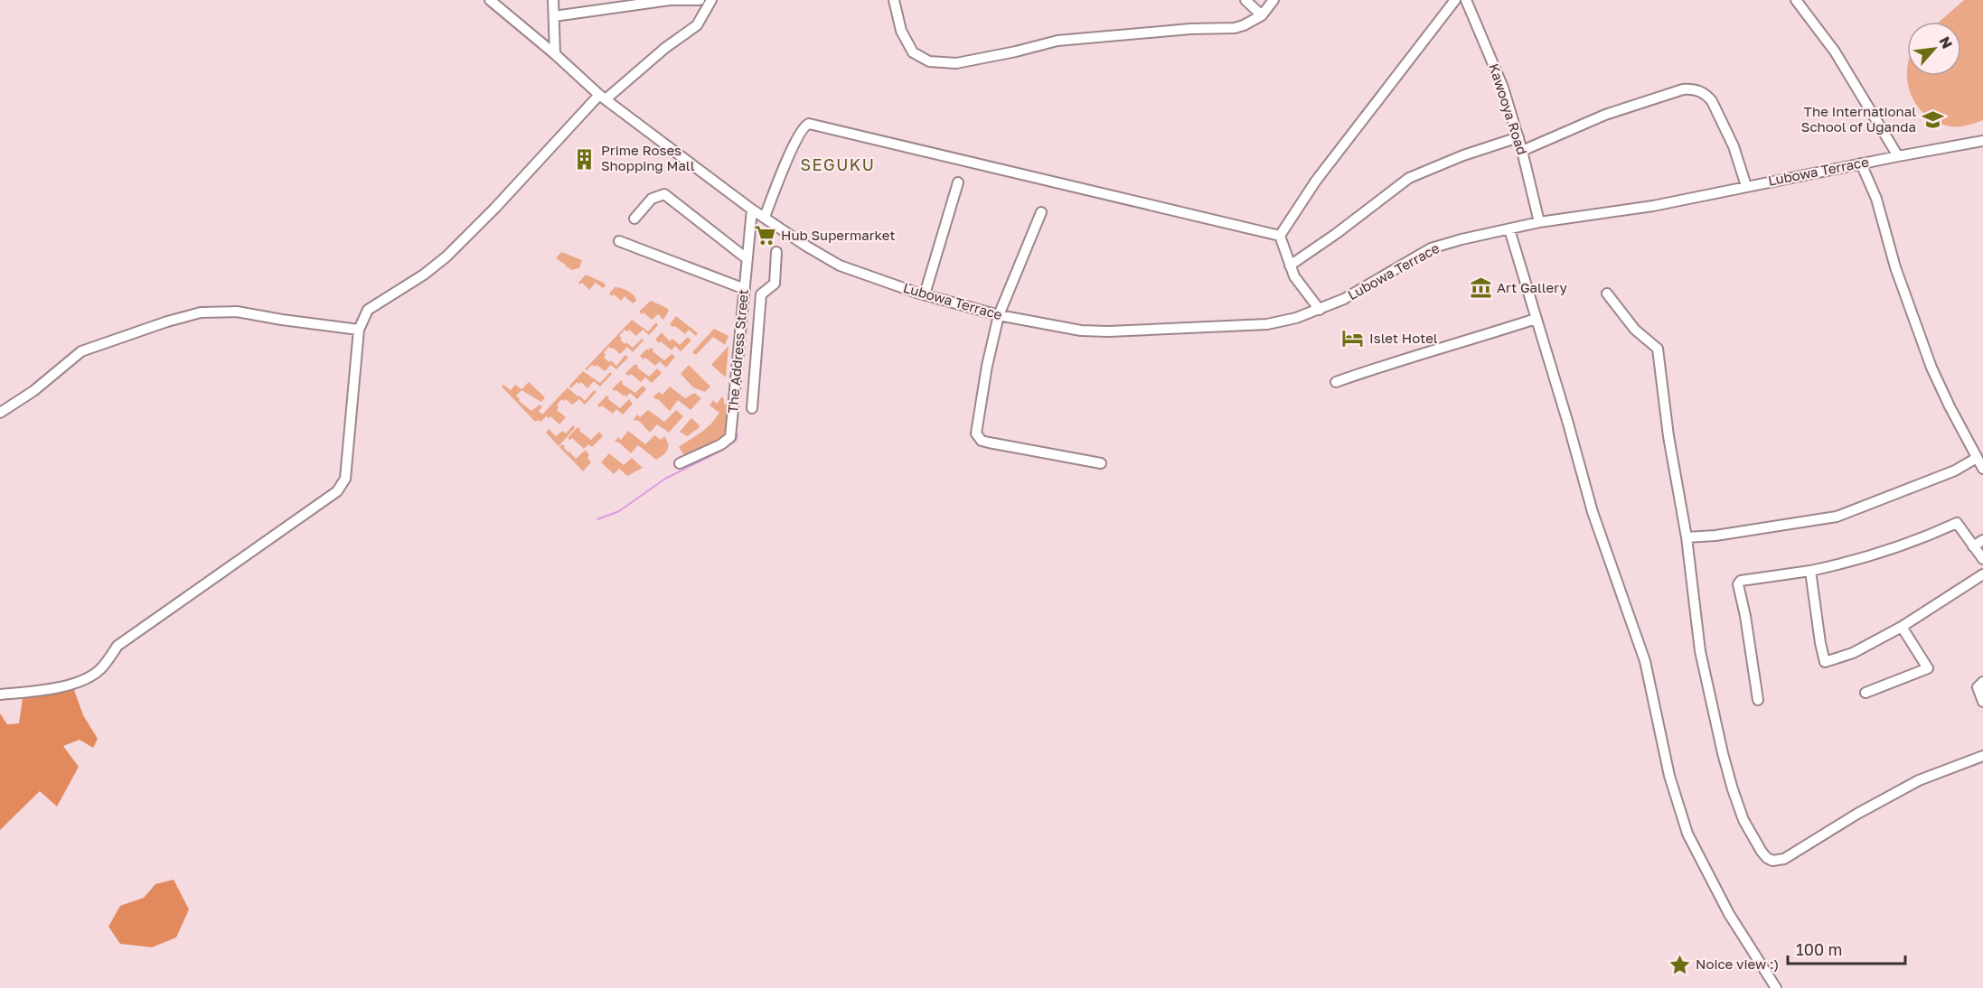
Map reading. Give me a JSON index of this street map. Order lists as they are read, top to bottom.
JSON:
{
  "streets": {
    "street": ["Kawooya Road", "Lubowa Terrace", "The Address Street"]
  },
  "crossings": [
    ["Kawooya Road", "Lubowa Terrace"],
    ["Lubowa Terrace", "The Address Street"]
  ],
  "districts": ["SEGUKU"],
  "places": {
    "school or university": ["The International School of Uganda"],
    "building": ["Prime Roses Shopping Mall"],
    "supermarket": ["Hub Supermarket"],
    "museum": ["Art Gallery"],
    "hotel": ["Islet Hotel"],
    "place": ["Noice view :)"]
  },
  "scale_bar": "100 m",
  "north": "top right"
}
